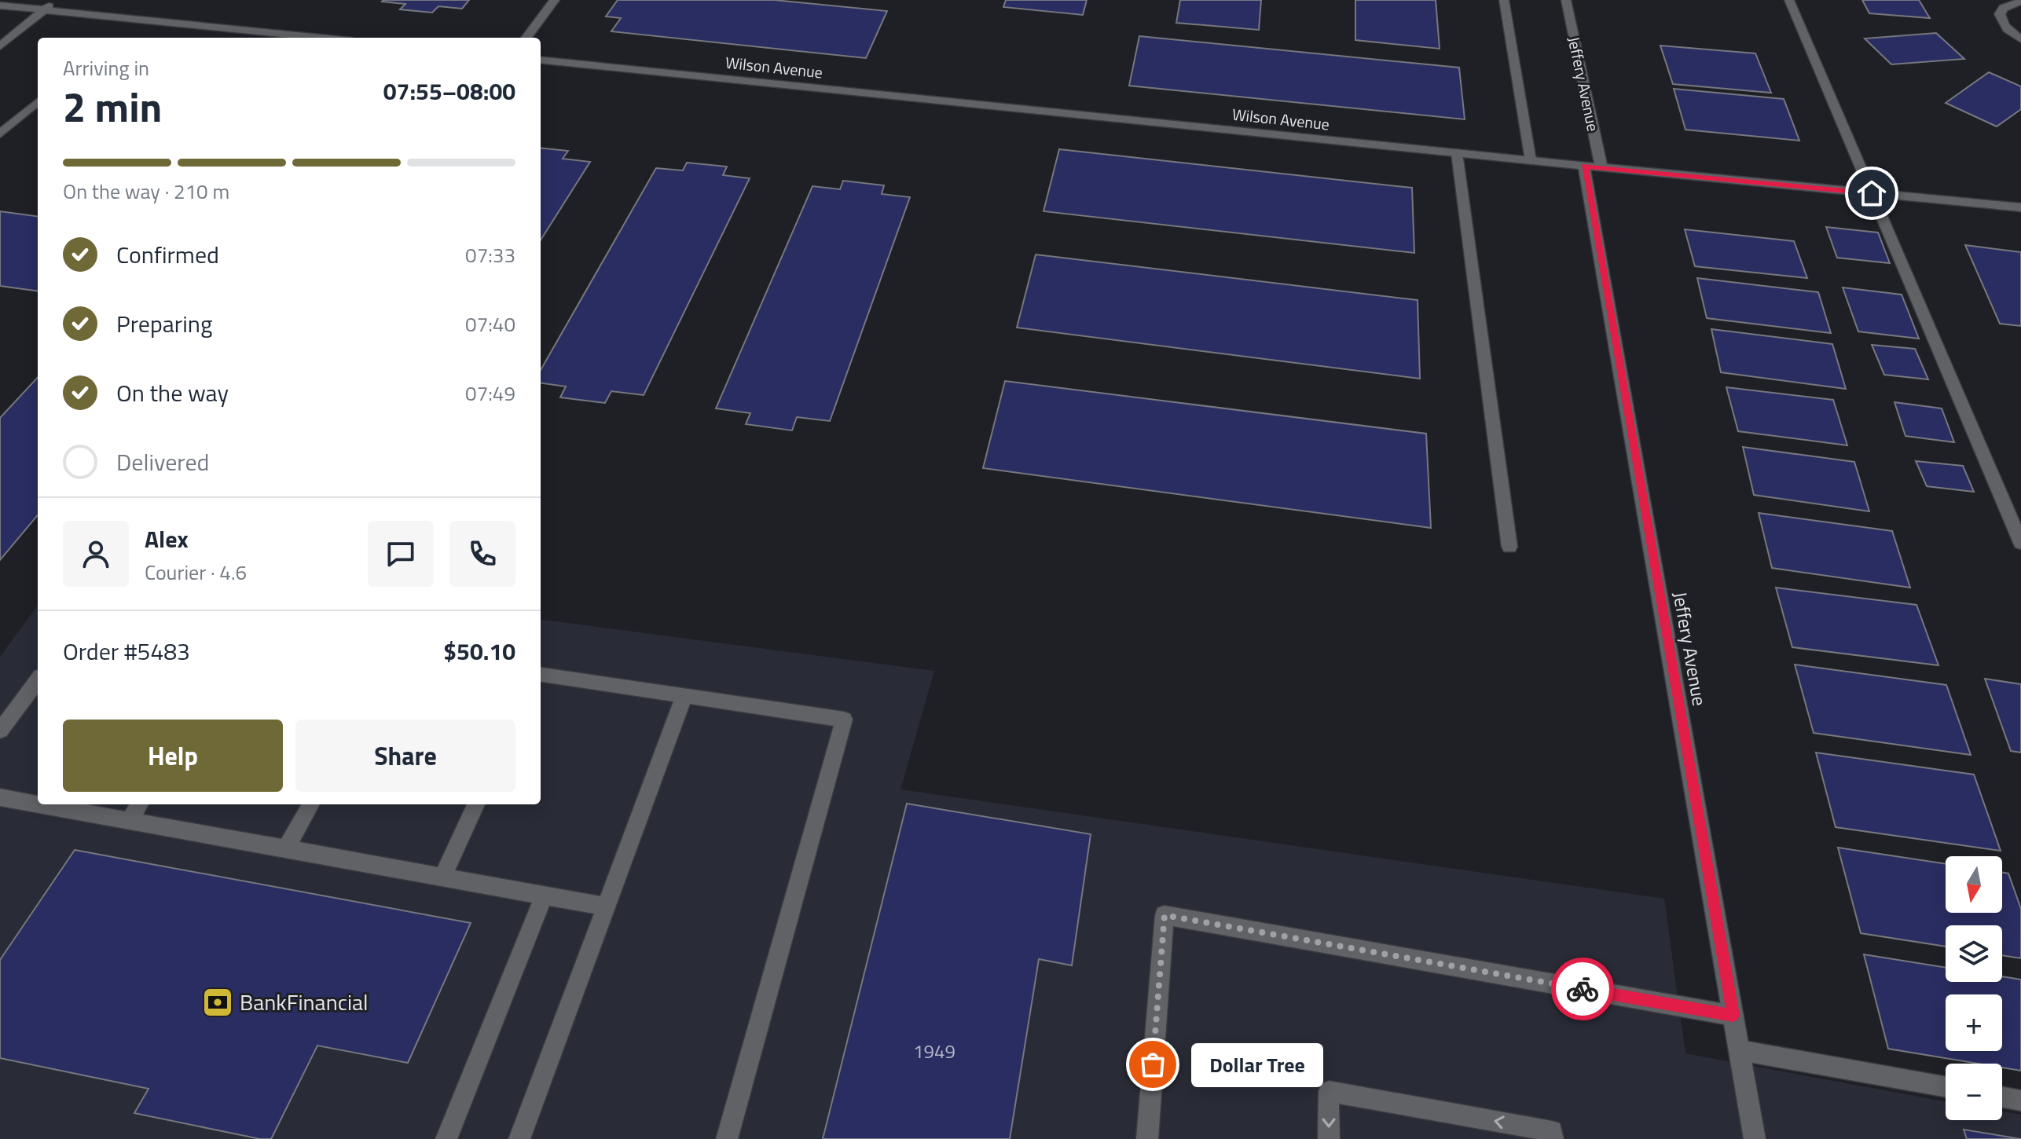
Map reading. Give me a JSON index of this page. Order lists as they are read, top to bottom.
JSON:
{
  "streets": {
    "street": ["Wilson Avenue", "Jeffery Avenue"]
  },
  "crossings": [
    ["Wilson Avenue", "Jeffery Avenue"]
  ],
  "places": {
    "bank": ["BankFinancial"],
    "other": ["Dollar Tree"]
  },
  "house_numbers": ["1949"],
  "north": "bottom",
  "page": {
    "heading": ["2 min", "Arriving in", "07:55–08:00"],
    "panel": [
      "Alex",
      "Courier · 4.6",
      "Order #5483",
      "$50.10"
    ],
    "bar": "On the way · 210 m",
    "list": [
      ["Confirmed", "07:33"],
      ["Preparing", "07:40"],
      ["On the way", "07:49"],
      "Delivered"
    ],
    "buttons": ["Help", "Share"],
    "map_buttons": ["+", "−"],
    "bubble": "Dollar Tree"
  }
}
